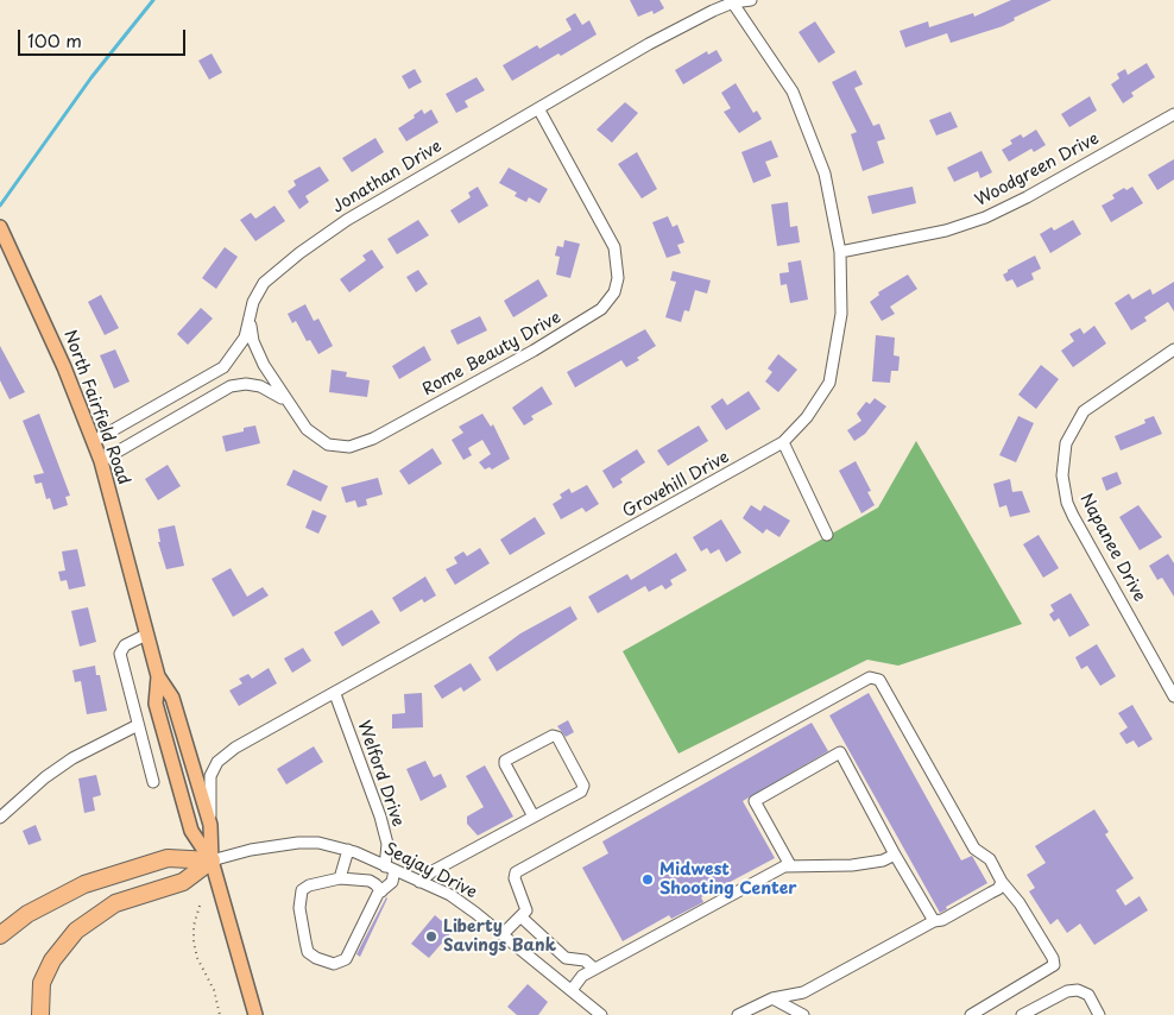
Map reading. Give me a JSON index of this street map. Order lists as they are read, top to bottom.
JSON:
{
  "streets": {
    "main road": ["North Fairfield Road"],
    "street": [
      "Woodgreen Drive",
      "Jonathan Drive",
      "Rome Beauty Drive",
      "Grovehill Drive",
      "Napanee Drive",
      "Welford Drive",
      "Seajay Drive"
    ]
  },
  "crossings": [
    ["Woodgreen Drive", "Grovehill Drive"],
    ["Jonathan Drive", "Rome Beauty Drive"],
    ["Jonathan Drive", "North Fairfield Road"],
    ["Jonathan Drive", "Grovehill Drive"],
    ["North Fairfield Road", "Grovehill Drive"],
    ["North Fairfield Road", "Seajay Drive"],
    ["Grovehill Drive", "Welford Drive"],
    ["Welford Drive", "Seajay Drive"]
  ],
  "places": ["Midwest Shooting Center", "Liberty Savings Bank"],
  "scale_bar": "100 m"
}
